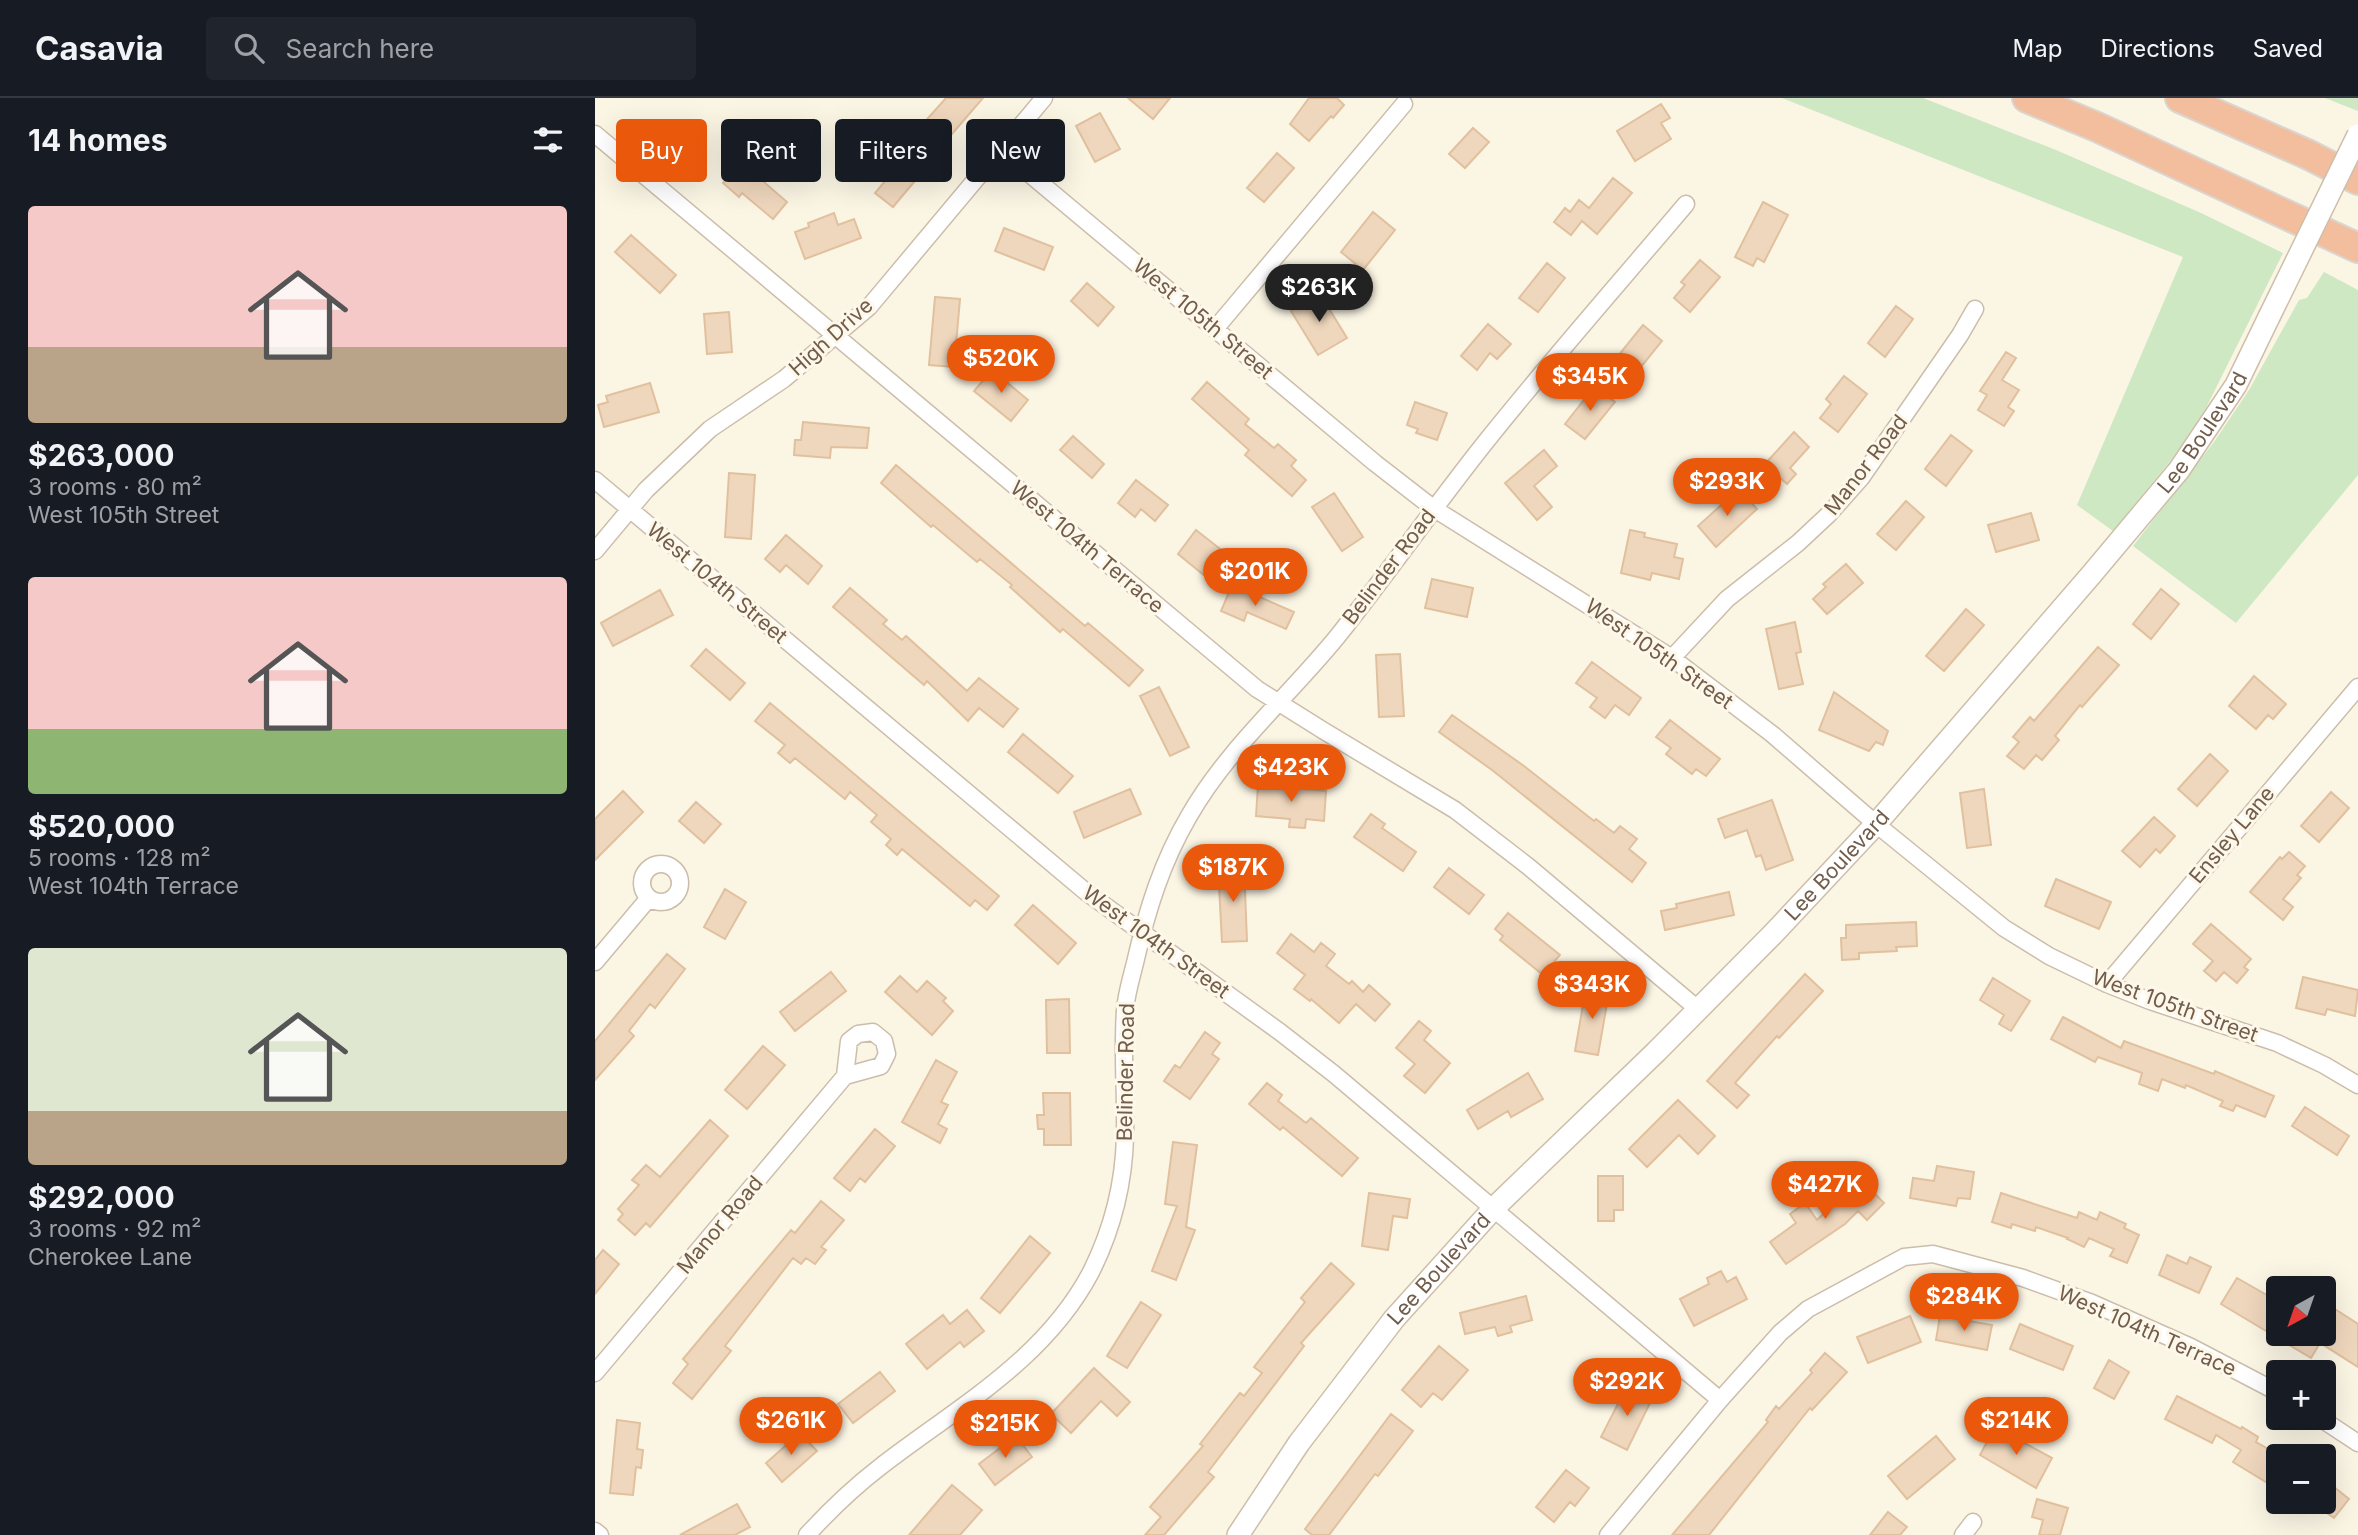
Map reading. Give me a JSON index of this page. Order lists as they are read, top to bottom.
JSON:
{
  "streets": {
    "street": [
      "West 105th Street",
      "High Drive",
      "Lee Boulevard",
      "Manor Road",
      "West 104th Terrace",
      "Belinder Road",
      "West 104th Street",
      "Ensley Lane"
    ]
  },
  "crossings": [
    ["West 105th Street", "Lee Boulevard"],
    ["West 105th Street", "Manor Road"],
    ["West 105th Street", "Belinder Road"],
    ["West 105th Street", "Ensley Lane"],
    ["High Drive", "West 104th Terrace"],
    ["High Drive", "West 104th Street"],
    ["Lee Boulevard", "West 104th Terrace"],
    ["Lee Boulevard", "West 104th Street"],
    ["West 104th Terrace", "Belinder Road"],
    ["West 104th Terrace", "West 104th Street"],
    ["Belinder Road", "West 104th Street"]
  ],
  "north": "bottom left",
  "page": {
    "header": "Casavia",
    "search": "Search here",
    "nav": ["Map", "Directions", "Saved"],
    "heading": "14 homes",
    "chip": [
      "Buy",
      "Rent",
      "Filters",
      "New"
    ],
    "list": [
      {
        "name": "$263,000",
        "note": "3 rooms · 80 m² · West 105th Street"
      },
      {
        "name": "$520,000",
        "note": "5 rooms · 128 m² · West 104th Terrace"
      },
      {
        "name": "$292,000",
        "note": "3 rooms · 92 m² · Cherokee Lane"
      }
    ],
    "price": [
      "$263K",
      "$520K",
      "$345K",
      "$293K",
      "$201K",
      "$423K",
      "$187K",
      "$343K",
      "$427K",
      "$284K",
      "$292K",
      "$261K",
      "$214K",
      "$215K"
    ],
    "map_buttons": ["+", "−"]
  }
}
